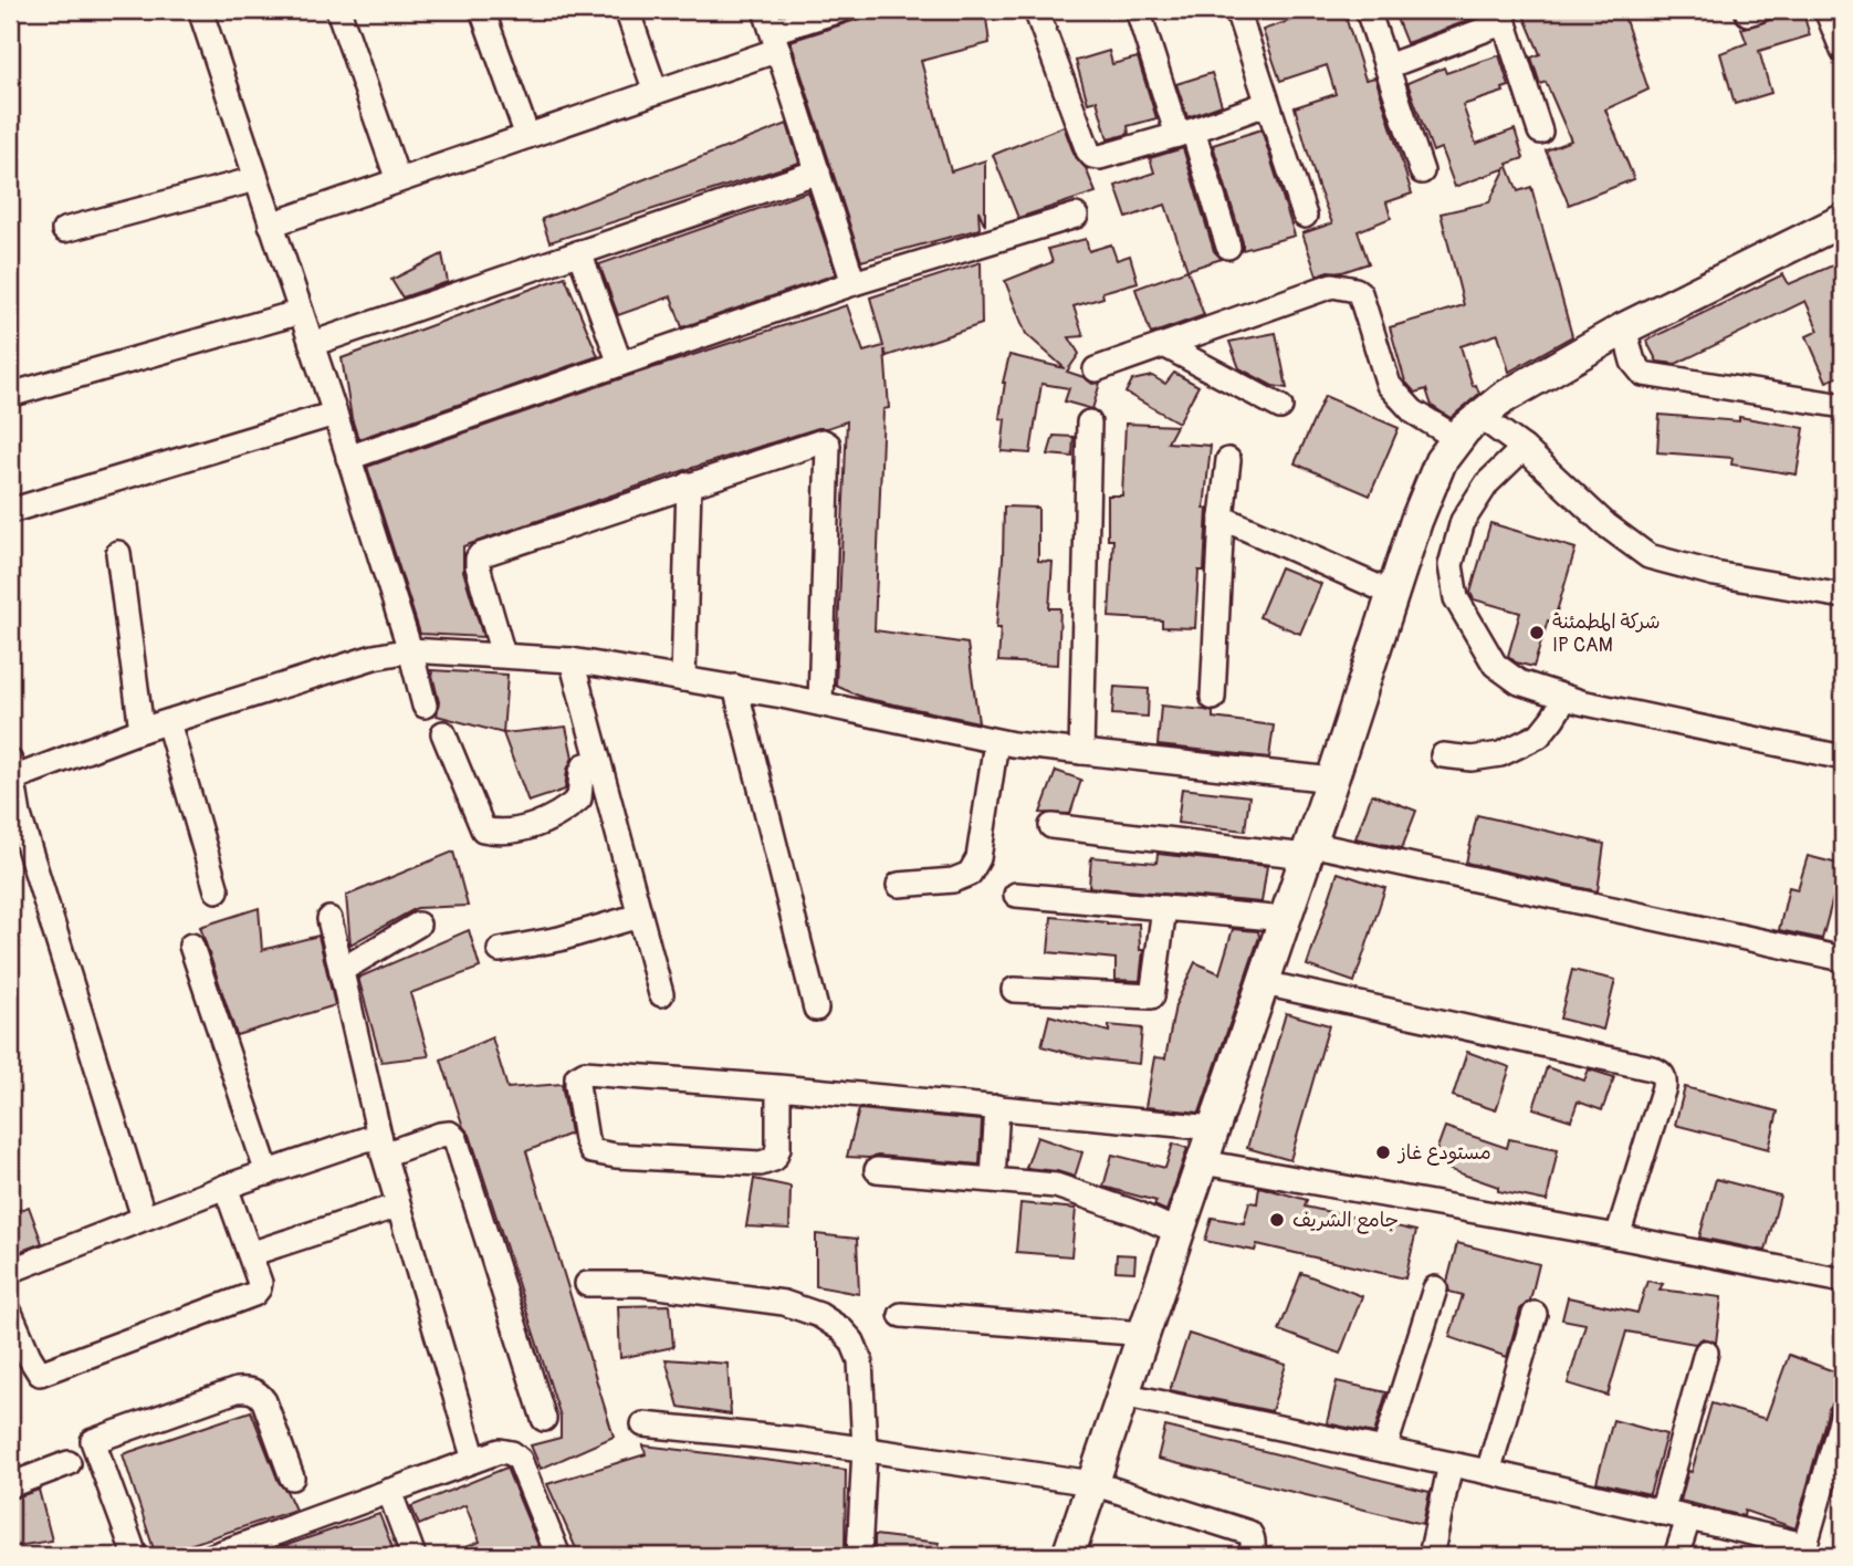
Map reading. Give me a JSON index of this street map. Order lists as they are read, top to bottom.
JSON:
{
  "places": ["شركة المطمئنة IP CAM", "مستودع غاز", "جامع الشريف"]
}
